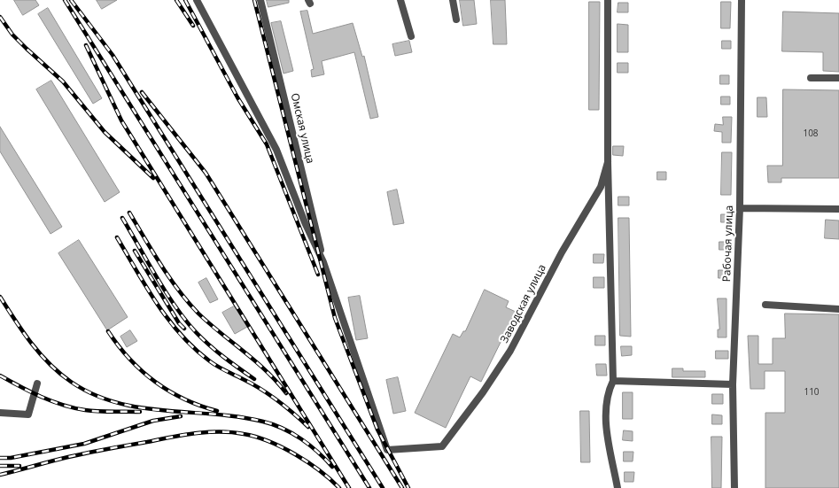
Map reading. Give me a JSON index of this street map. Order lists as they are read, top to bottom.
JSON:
{
  "streets": {
    "street": ["Омская улица", "Рабочая улица", "Заводская улица"]
  },
  "crossings": [
    ["Омская улица", "Заводская улица"]
  ],
  "house_numbers": ["108", "110"]
}
